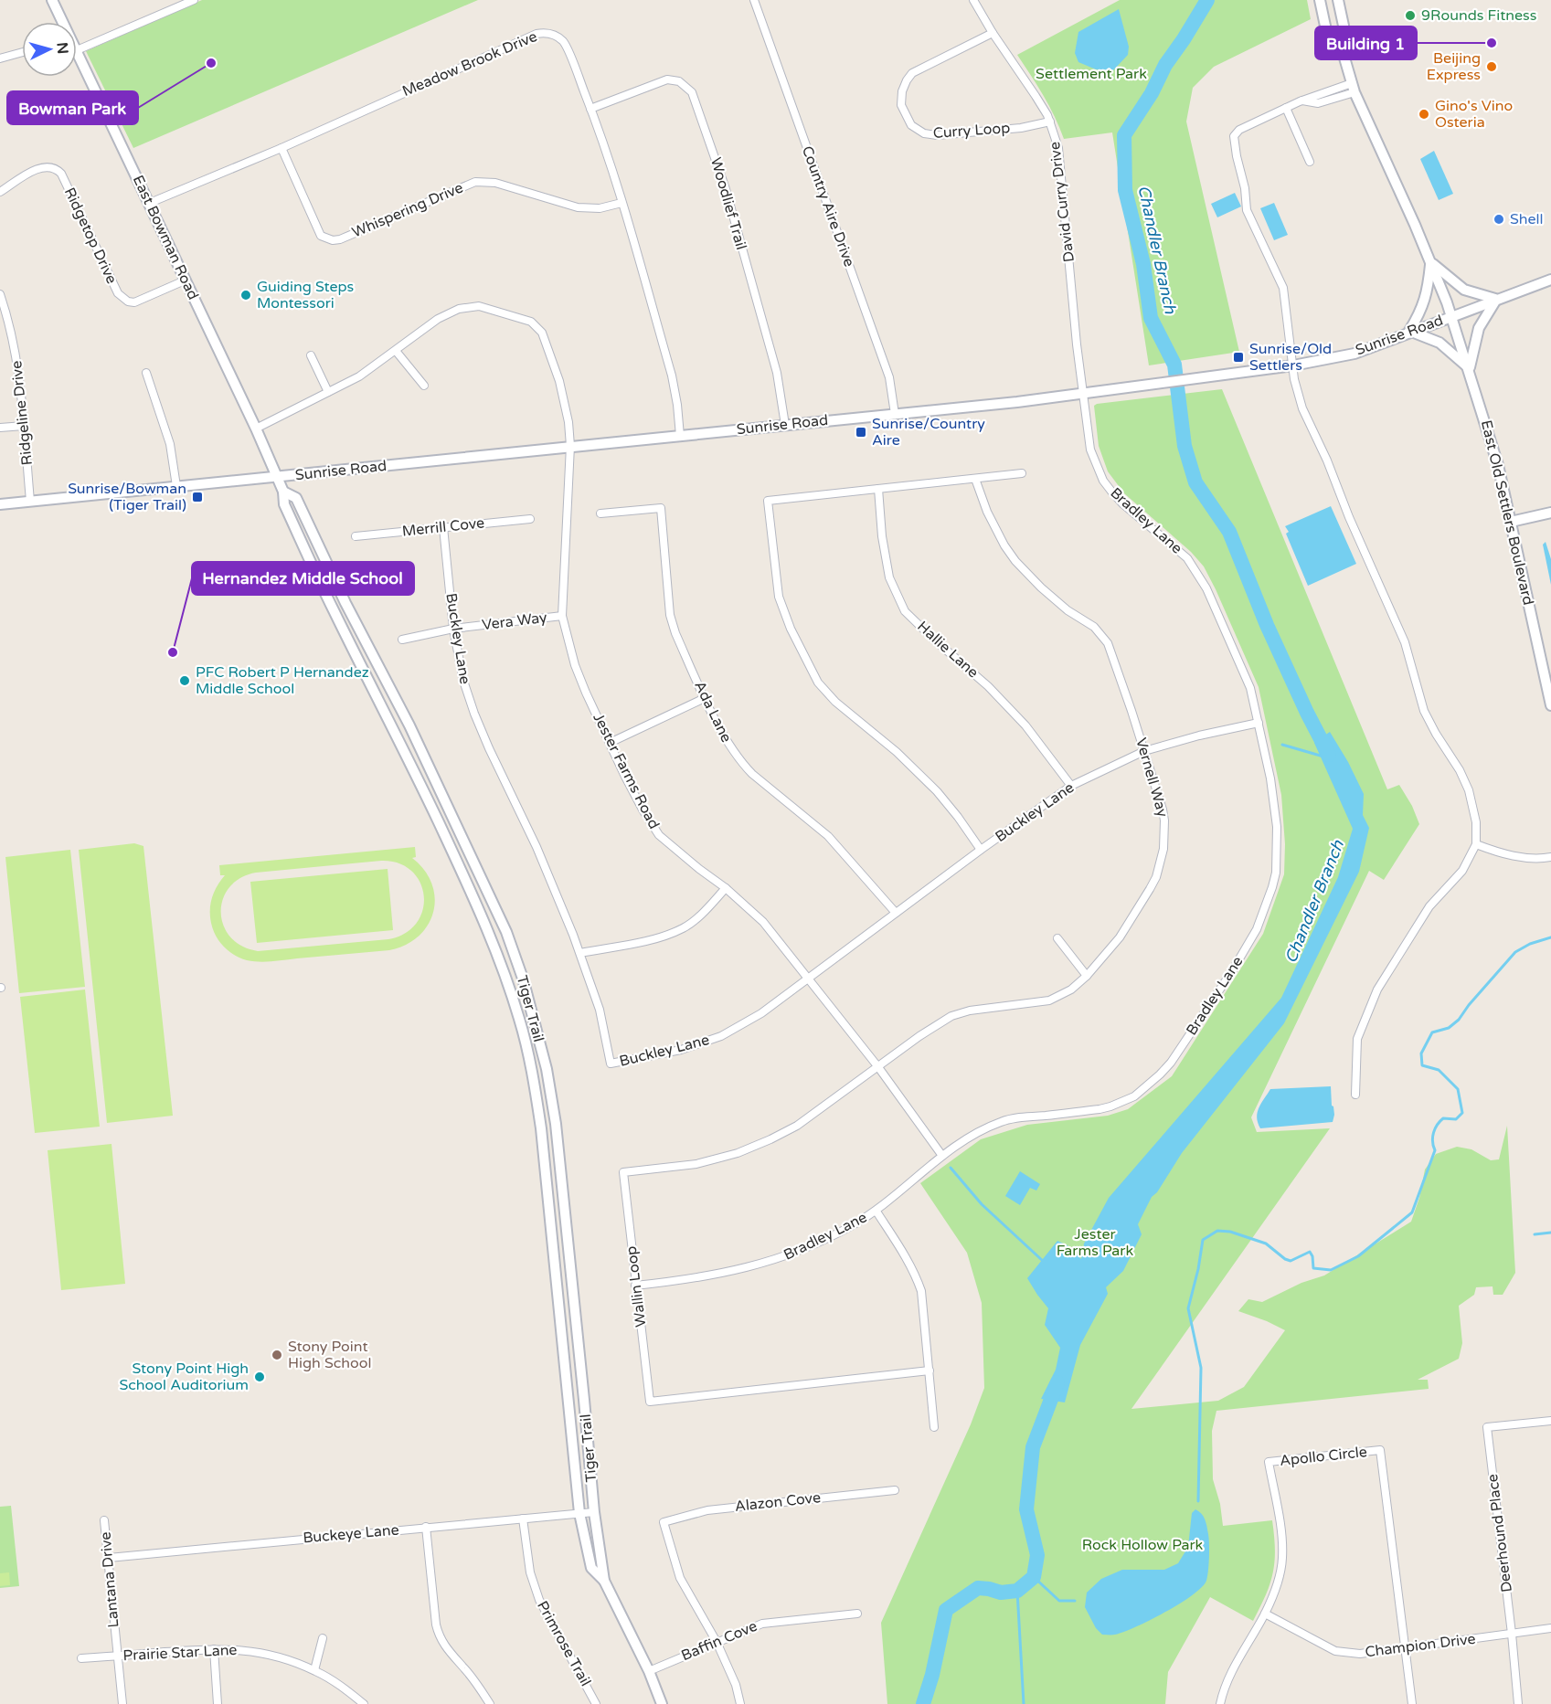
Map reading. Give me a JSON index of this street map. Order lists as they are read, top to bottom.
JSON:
{
  "streets": {
    "street": [
      "Meadow Brook Drive",
      "Curry Loop",
      "David Curry Drive",
      "Woodlief Trail",
      "Country Aire Drive",
      "Whispering Drive",
      "Ridgetop Drive",
      "East Bowman Road",
      "Sunrise Road",
      "Ridgeline Drive",
      "East Old Settlers Boulevard",
      "Bradley Lane",
      "Merrill Cove",
      "Vera Way",
      "Buckley Lane",
      "Hallie Lane",
      "Ada Lane",
      "Jester Farms Road",
      "Vernell Way",
      "Tiger Trail",
      "Wallin Loop",
      "Apollo Circle",
      "Alazon Cove",
      "Deerhound Place",
      "Buckeye Lane",
      "Lantana Drive",
      "Baffin Cove",
      "Primrose Trail",
      "Champion Drive",
      "Prairie Star Lane"
    ]
  },
  "crossings": [
    ["Meadow Brook Drive", "Woodlief Trail"],
    ["Meadow Brook Drive", "Whispering Drive"],
    ["Meadow Brook Drive", "East Bowman Road"],
    ["Meadow Brook Drive", "Sunrise Road"],
    ["Curry Loop", "David Curry Drive"],
    ["David Curry Drive", "Sunrise Road"],
    ["David Curry Drive", "Bradley Lane"],
    ["Woodlief Trail", "Sunrise Road"],
    ["Country Aire Drive", "Sunrise Road"],
    ["Ridgetop Drive", "East Bowman Road"],
    ["East Bowman Road", "Sunrise Road"],
    ["East Bowman Road", "Jester Farms Road"],
    ["East Bowman Road", "Tiger Trail"],
    ["Sunrise Road", "Ridgeline Drive"],
    ["Sunrise Road", "East Old Settlers Boulevard"],
    ["Sunrise Road", "Bradley Lane"],
    ["Sunrise Road", "Jester Farms Road"],
    ["Sunrise Road", "Tiger Trail"],
    ["Bradley Lane", "Buckley Lane"],
    ["Bradley Lane", "Jester Farms Road"],
    ["Bradley Lane", "Wallin Loop"],
    ["Merrill Cove", "Buckley Lane"],
    ["Vera Way", "Buckley Lane"],
    ["Vera Way", "Jester Farms Road"],
    ["Buckley Lane", "Hallie Lane"],
    ["Buckley Lane", "Ada Lane"],
    ["Buckley Lane", "Jester Farms Road"],
    ["Buckley Lane", "Vernell Way"],
    ["Jester Farms Road", "Vernell Way"],
    ["Jester Farms Road", "Wallin Loop"],
    ["Vernell Way", "Wallin Loop"],
    ["Tiger Trail", "Buckeye Lane"],
    ["Tiger Trail", "Baffin Cove"],
    ["Apollo Circle", "Champion Drive"],
    ["Alazon Cove", "Baffin Cove"],
    ["Deerhound Place", "Champion Drive"],
    ["Buckeye Lane", "Lantana Drive"],
    ["Buckeye Lane", "Primrose Trail"],
    ["Lantana Drive", "Prairie Star Lane"]
  ],
  "water": ["Chandler Branch"],
  "parks": ["Settlement Park", "Jester Farms Park", "Rock Hollow Park"],
  "places": {
    "other": [
      "9Rounds Fitness",
      "Building 1",
      "Bowman Park",
      "Beijing Express",
      "Gino's Vino Osteria",
      "Shell",
      "Guiding Steps Montessori",
      "Hernandez Middle School",
      "PFC Robert P Hernandez Middle School",
      "Stony Point High School",
      "Stony Point High School Auditorium"
    ],
    "transit": ["Sunrise/Old Settlers", "Sunrise/Country Aire", "Sunrise/Bowman (Tiger Trail)"]
  },
  "north": "right"
}
